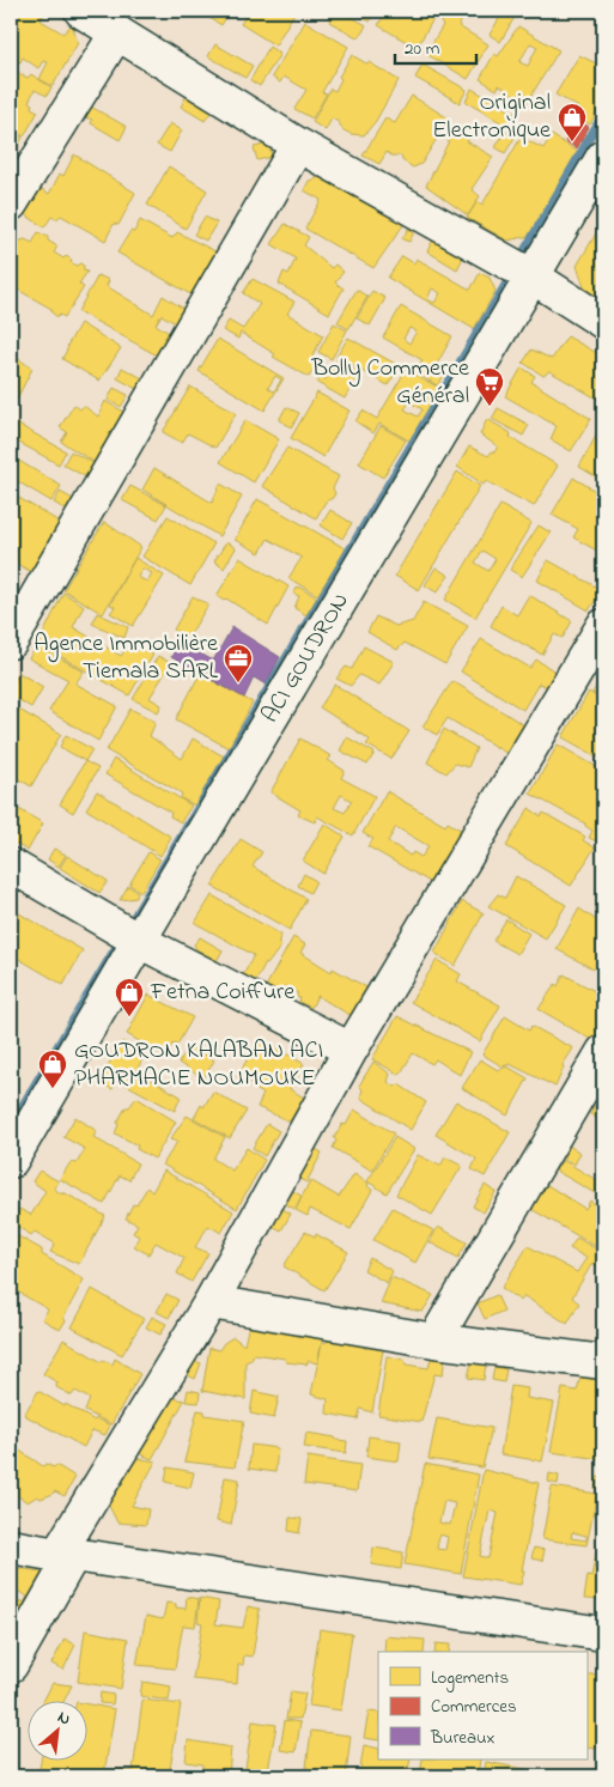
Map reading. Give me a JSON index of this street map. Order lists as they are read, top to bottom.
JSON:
{
  "streets": {
    "street": ["ACI GOUDRON"]
  },
  "places": {
    "shop": ["Original Electronique", "Fetna Coiffure", "GOUDRON KALABAN ACI PHARMACIE NOUMOUKE"],
    "supermarket": ["Bolly Commerce Général"],
    "office": ["Agence Immobilière Tiemala SARL"]
  },
  "legend": ["Logements", "Commerces", "Bureaux"],
  "scale_bar": "20 m",
  "north": "top right"
}
